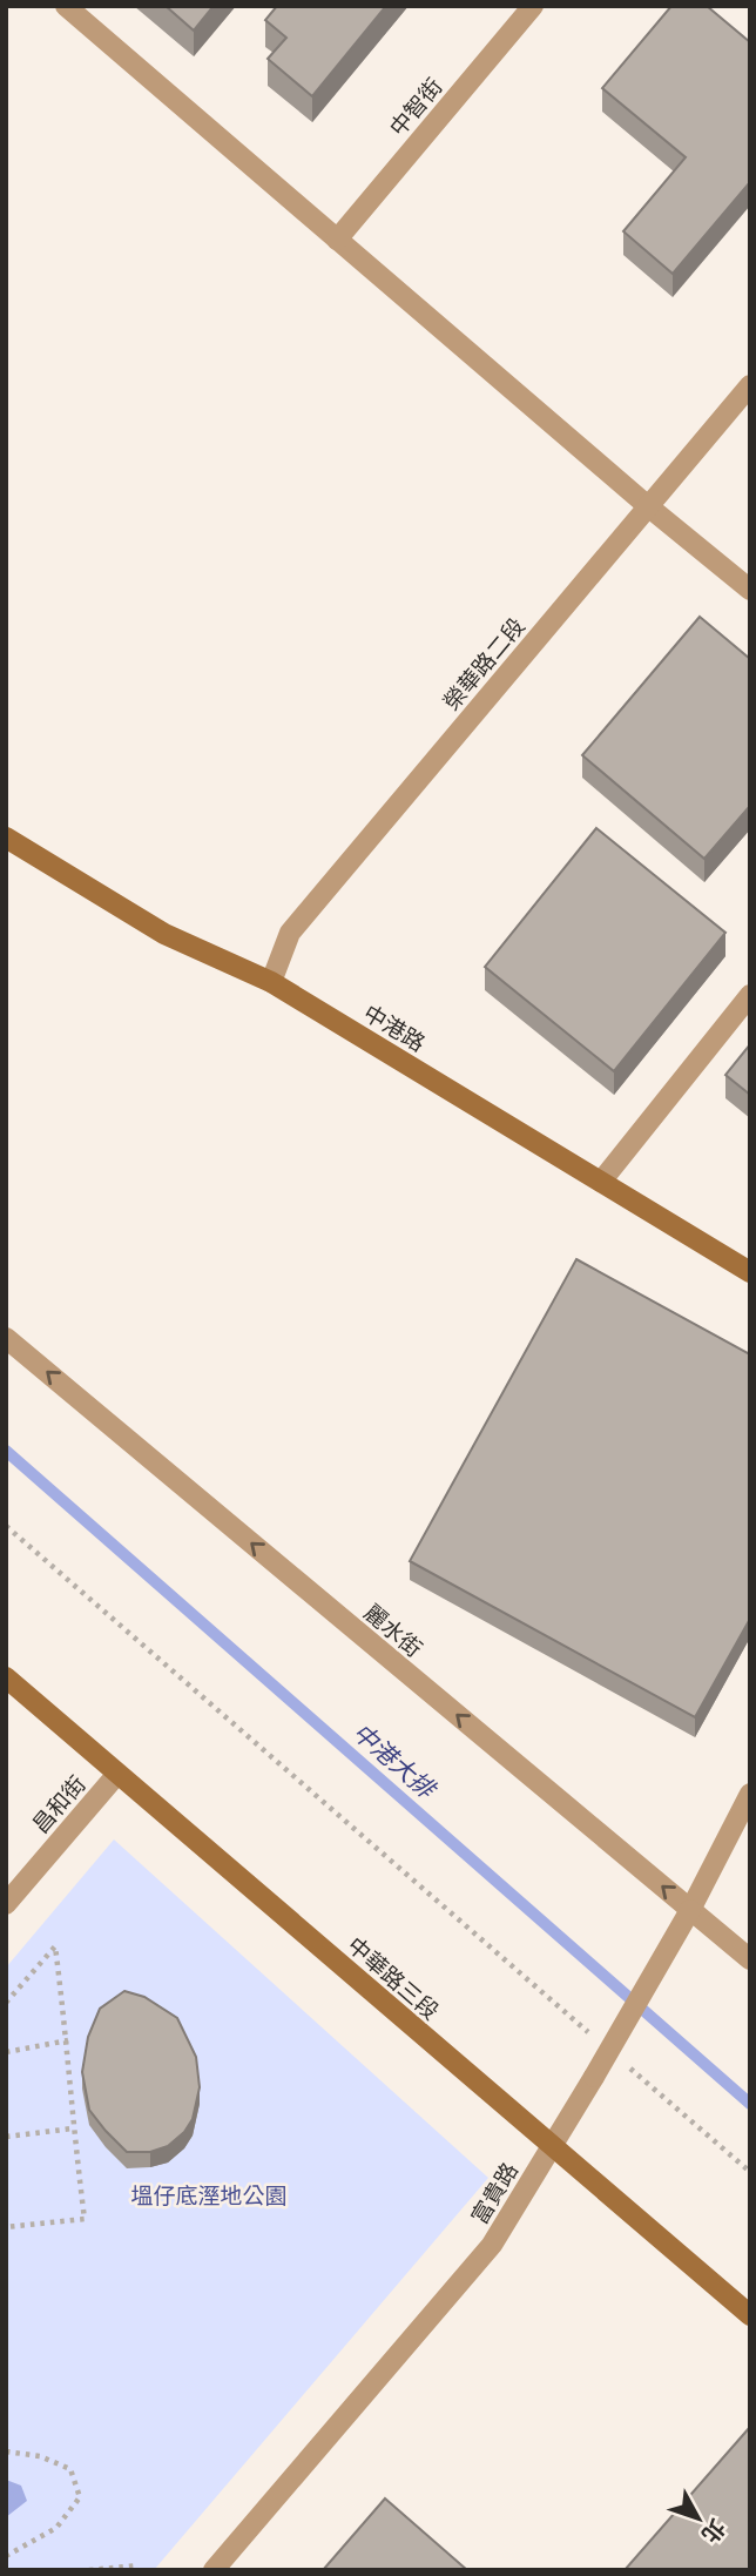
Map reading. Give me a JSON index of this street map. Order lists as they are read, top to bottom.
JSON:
{
  "streets": {
    "street": [
      "中智街",
      "榮華路二段",
      "中港路",
      "麗水街",
      "昌和街",
      "中華路三段",
      "富貴路"
    ]
  },
  "crossings": [
    ["榮華路二段", "中港路"],
    ["麗水街", "富貴路"],
    ["昌和街", "中華路三段"],
    ["中華路三段", "富貴路"]
  ],
  "one_way": ["麗水街"],
  "water": ["中港大排"],
  "parks": ["塭仔底溼地公園"],
  "north": "bottom right"
}
